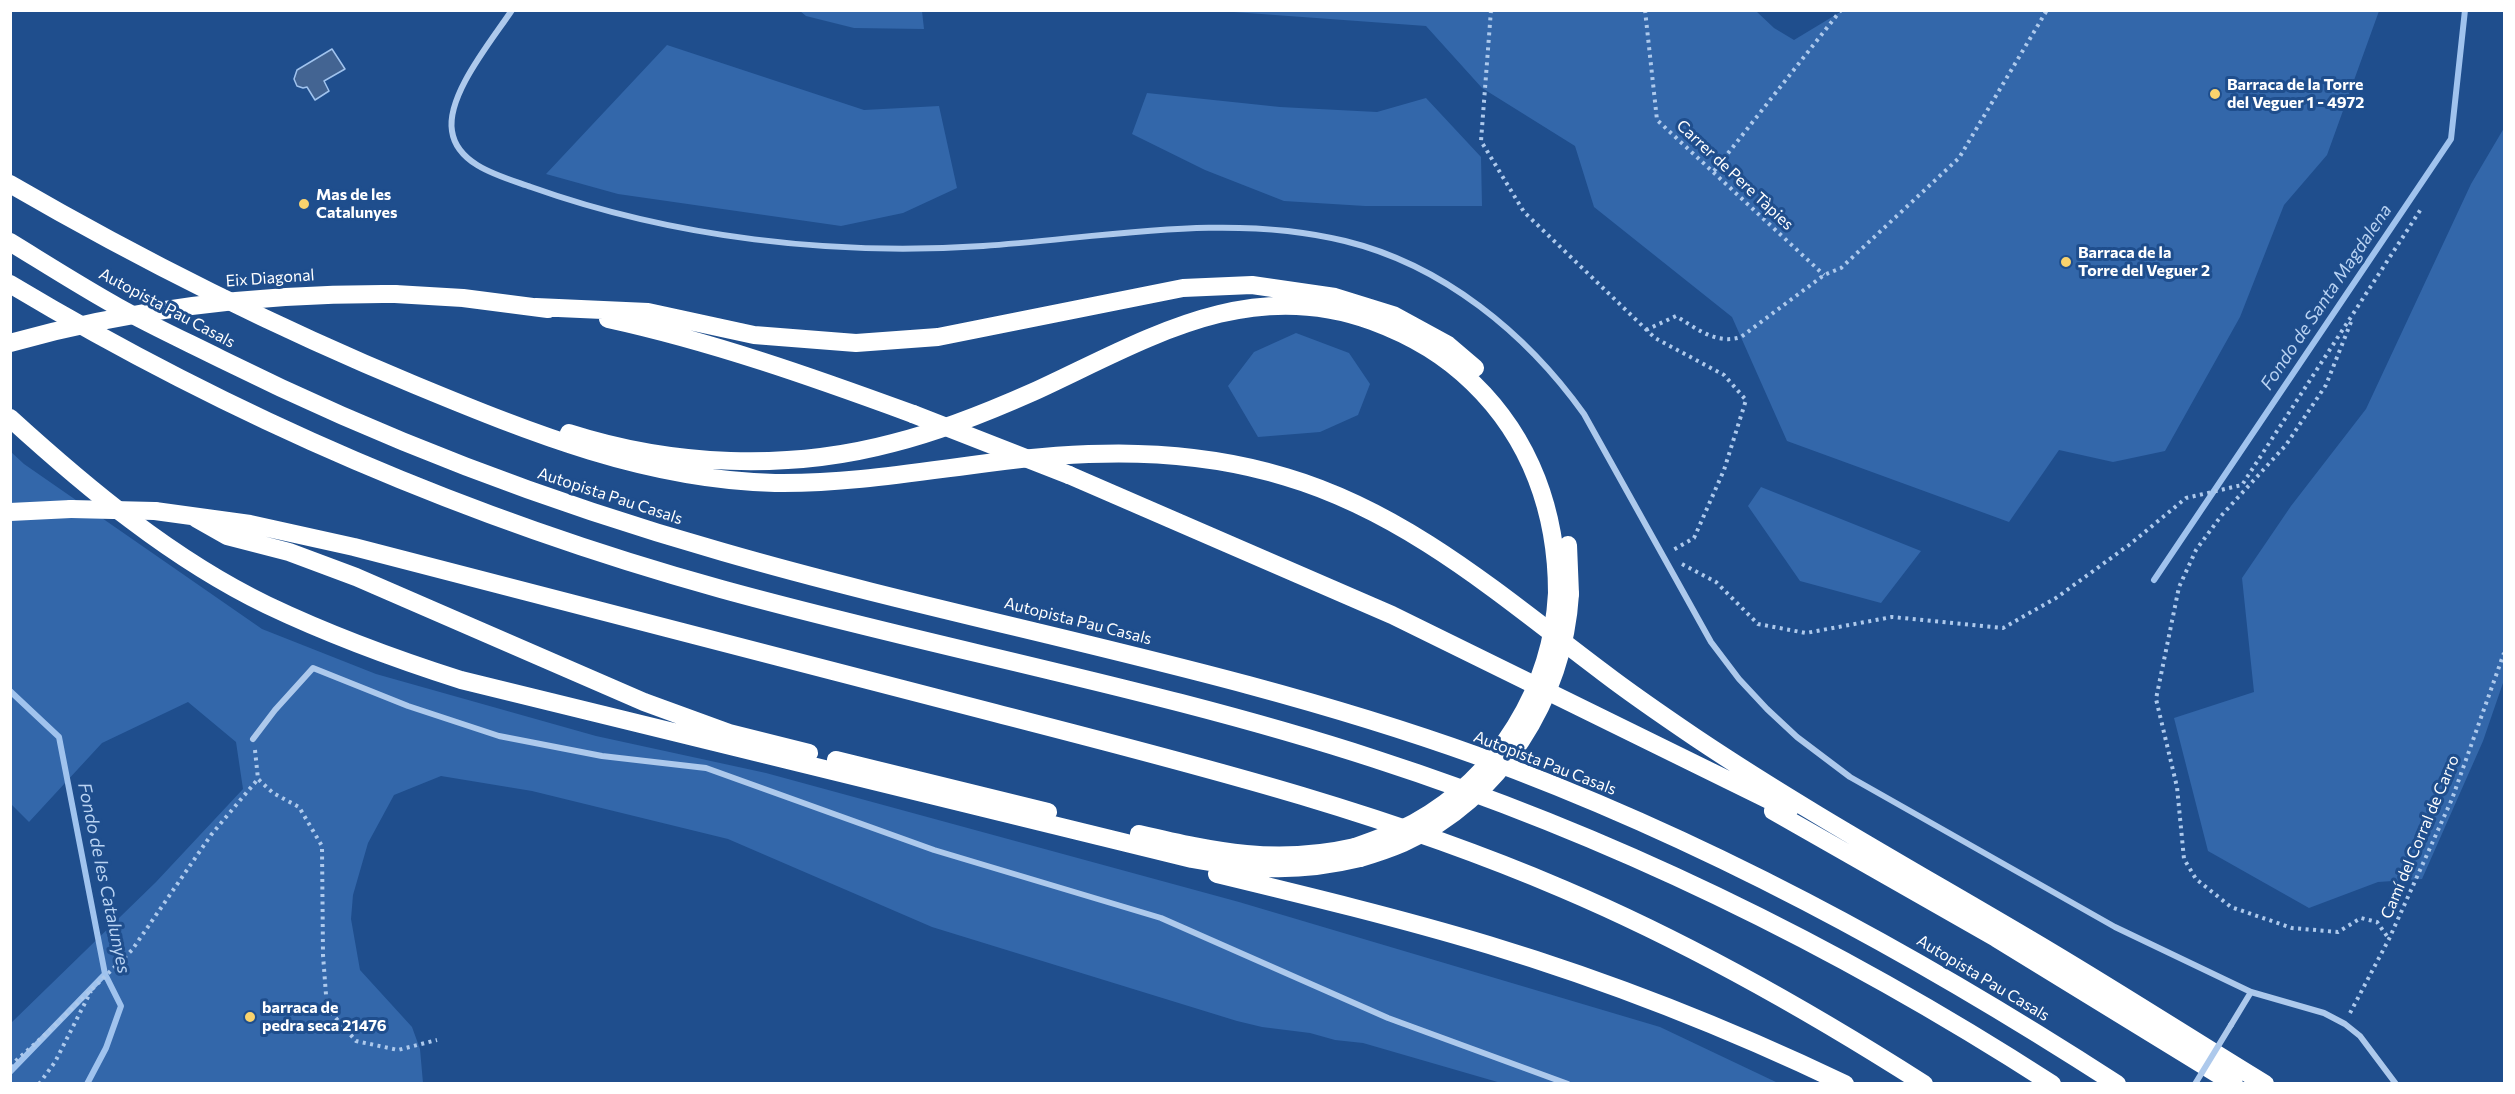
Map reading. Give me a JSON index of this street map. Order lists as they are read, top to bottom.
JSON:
{
  "streets": {
    "highway": ["Eix Diagonal", "Autopista Pau Casals"],
    "path": ["Carrer de Pere Tàpies", "Camí del Corral de Carro"]
  },
  "water": ["Fondo de Santa Magdalena", "Fondo de les Catalunyes"],
  "places": [
    "Barraca de la Torre del Veguer 1 - 4972",
    "Mas de les Catalunyes",
    "Barraca de la Torre del Veguer 2",
    "barraca de pedra seca 21476"
  ]
}
